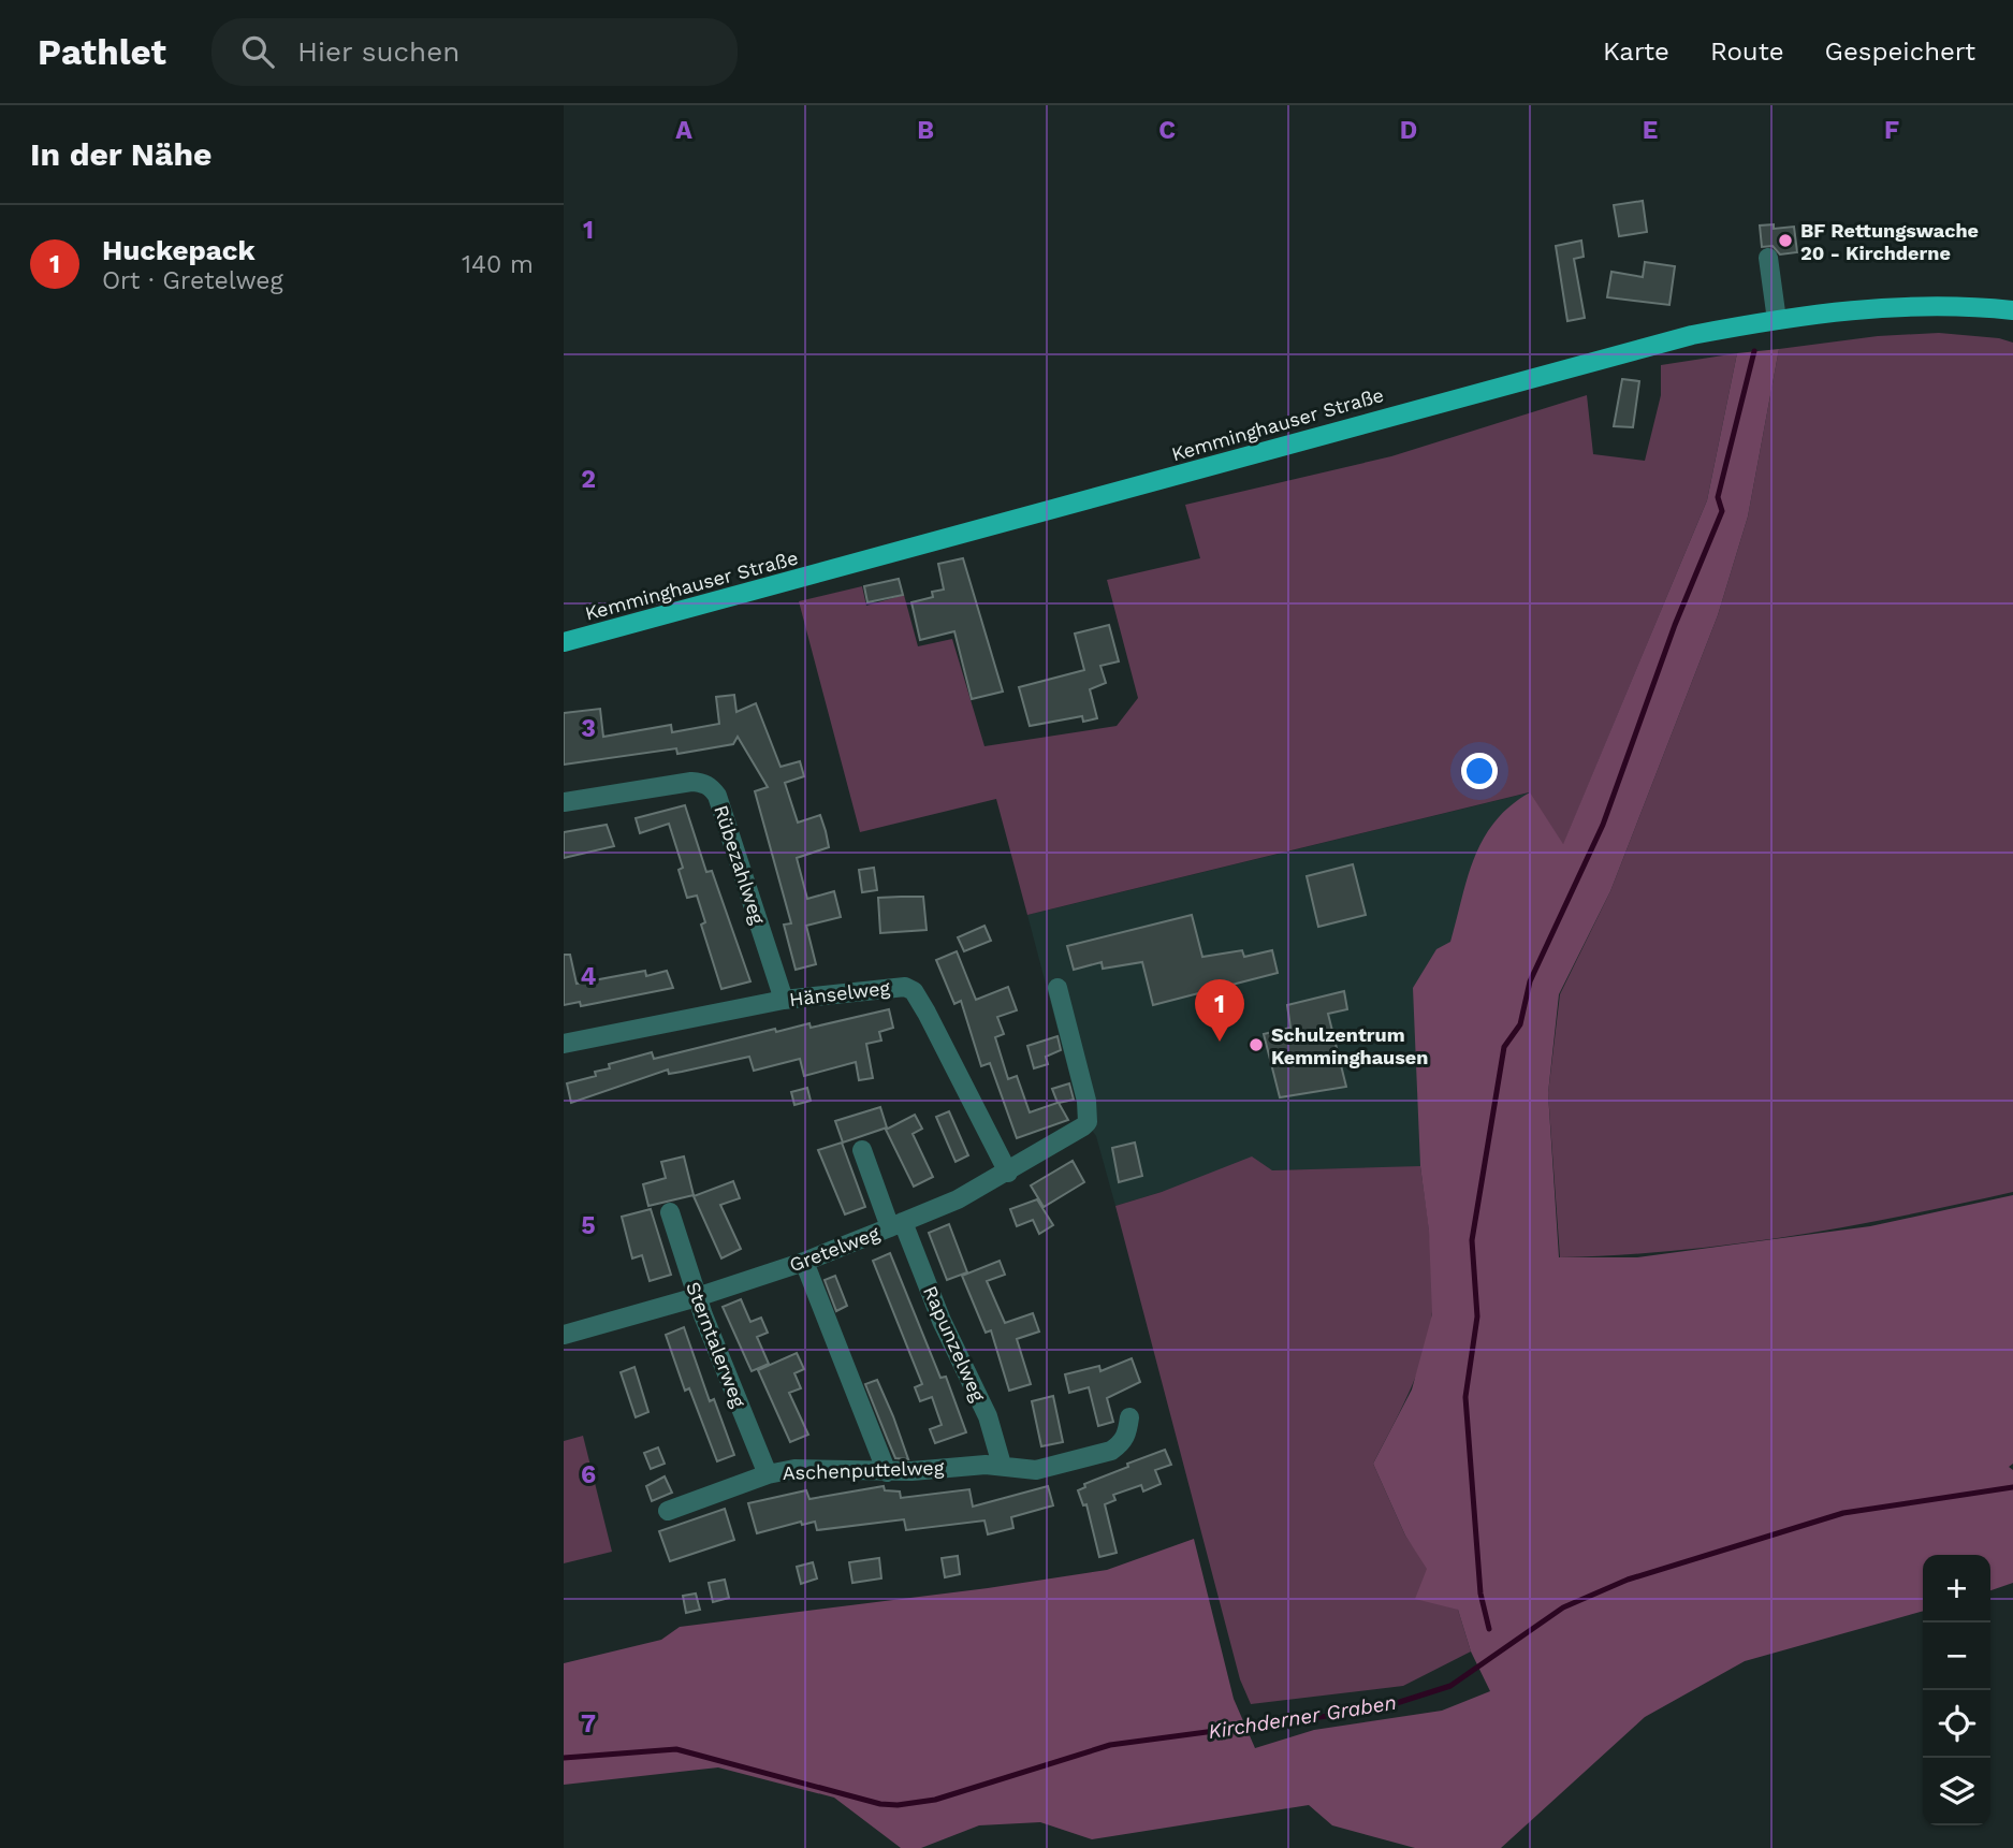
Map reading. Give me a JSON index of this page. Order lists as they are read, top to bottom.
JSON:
{
  "streets": {
    "main road": ["Kemminghauser Straße"],
    "street": [
      "Rübezahlweg",
      "Hänselweg",
      "Gretelweg",
      "Rapunzelweg",
      "Sterntalerweg",
      "Aschenputtelweg"
    ]
  },
  "crossings": [
    ["Rübezahlweg", "Hänselweg"],
    ["Hänselweg", "Gretelweg"],
    ["Gretelweg", "Rapunzelweg"],
    ["Gretelweg", "Sterntalerweg"],
    ["Rapunzelweg", "Aschenputtelweg"],
    ["Sterntalerweg", "Aschenputtelweg"]
  ],
  "water": ["Kirchderner Graben"],
  "places": ["BF Rettungswache 20 - Kirchderne", "Schulzentrum Kemminghausen"],
  "page": {
    "header": "Pathlet",
    "search": "Hier suchen",
    "nav": ["Karte", "Route", "Gespeichert"],
    "heading": "In der Nähe",
    "list": [
      {
        "mark": "1",
        "name": "Huckepack",
        "note": "Ort · Gretelweg",
        "value": "140 m"
      }
    ],
    "pins": "1",
    "map_buttons": ["+", "−"]
  },
  "grid": {
    "columns": [
      "A",
      "B",
      "C",
      "D",
      "E",
      "F"
    ],
    "rows": [
      "1",
      "2",
      "3",
      "4",
      "5",
      "6",
      "7"
    ]
  }
}
